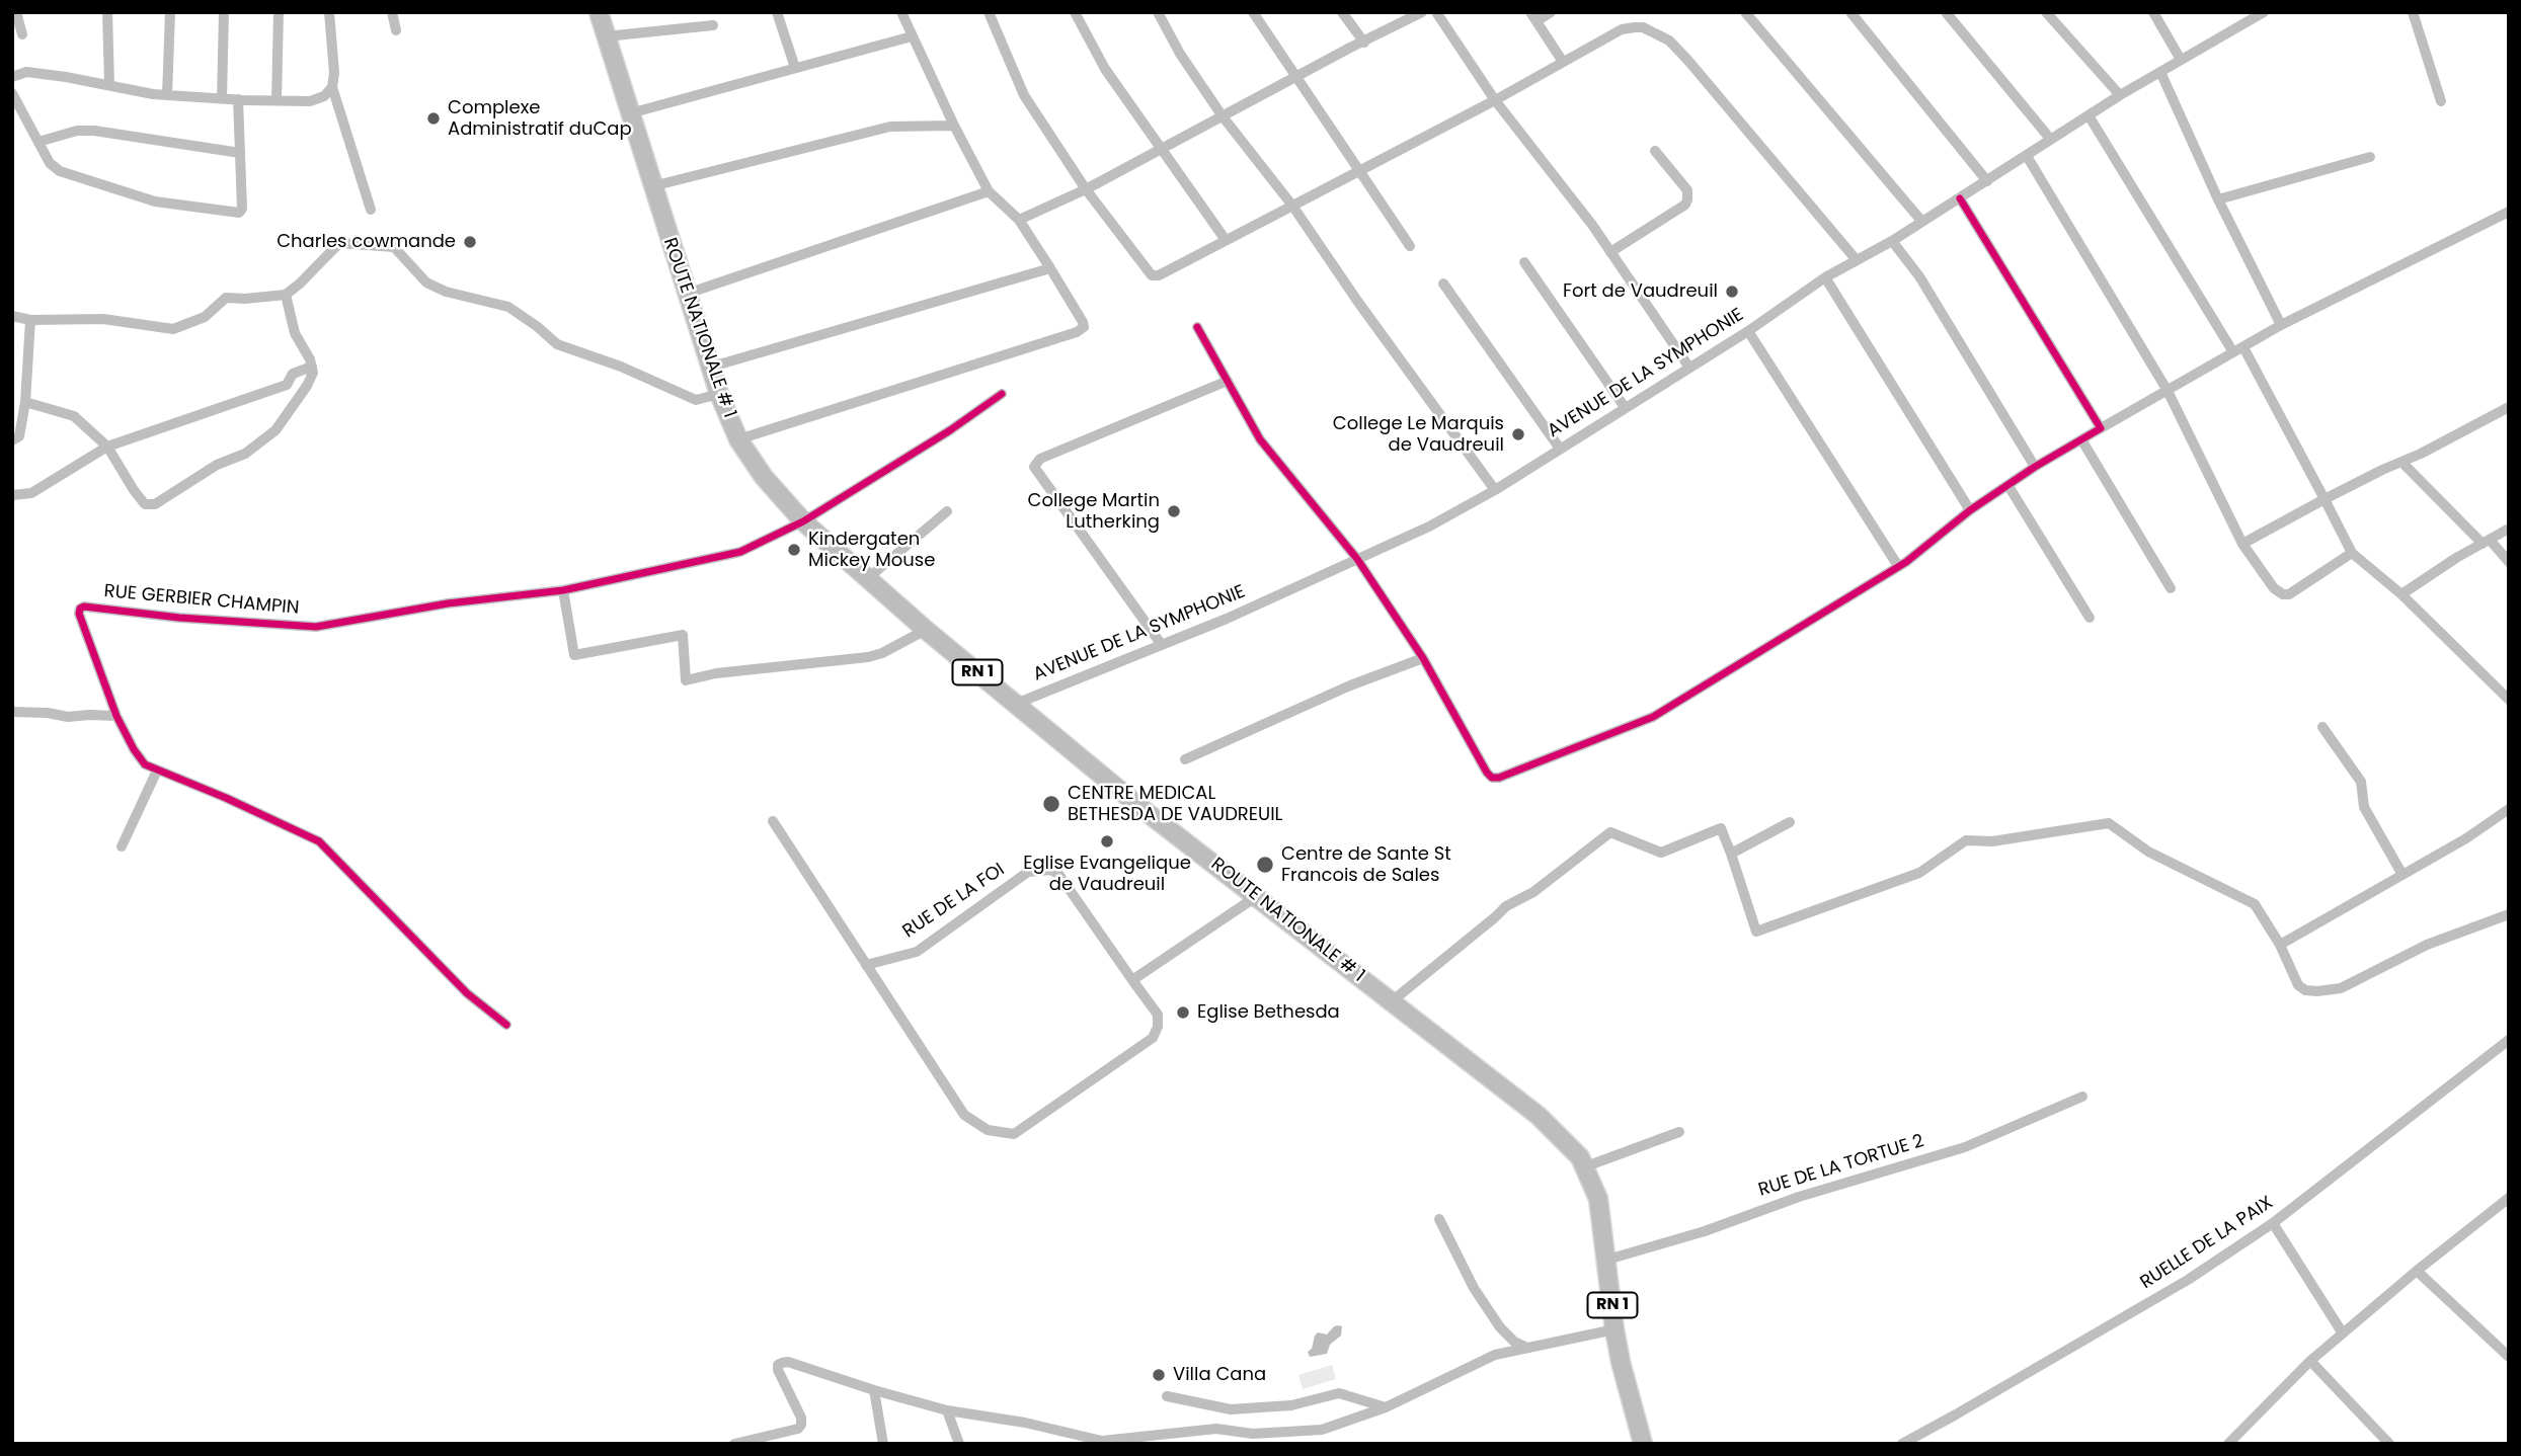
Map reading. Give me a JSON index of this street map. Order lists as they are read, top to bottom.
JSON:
{
  "streets": {
    "main road": ["ROUTE NATIONALE # 1", "RN 1"],
    "street": [
      "AVENUE DE LA SYMPHONIE",
      "RUE GERBIER CHAMPIN",
      "RUE DE LA FOI",
      "RUE DE LA TORTUE 2",
      "RUELLE DE LA PAIX"
    ]
  },
  "crossings": [
    ["ROUTE NATIONALE # 1", "AVENUE DE LA SYMPHONIE"],
    ["ROUTE NATIONALE # 1", "RUE GERBIER CHAMPIN"],
    ["ROUTE NATIONALE # 1", "RUE DE LA TORTUE 2"]
  ],
  "places": [
    "Complexe Administratif duCap",
    "Charles cowmande",
    "Fort de Vaudreuil",
    "College Le Marquis de Vaudreuil",
    "College Martin Lutherking",
    "Kindergaten Mickey Mouse",
    "CENTRE MEDICAL BETHESDA DE VAUDREUIL",
    "Eglise Evangelique de Vaudreuil",
    "Centre de Sante St Francois de Sales",
    "Eglise Bethesda",
    "Villa Cana"
  ]
}
